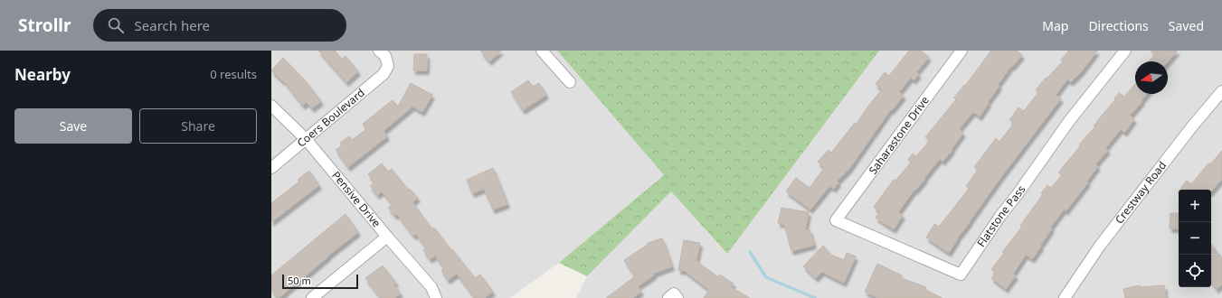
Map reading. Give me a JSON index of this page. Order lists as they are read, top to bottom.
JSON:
{
  "streets": {
    "street": [
      "Coers Boulevard",
      "Saharastone Drive",
      "Crestway Road",
      "Pensive Drive",
      "Flatstone Pass"
    ]
  },
  "crossings": [
    ["Coers Boulevard", "Pensive Drive"],
    ["Saharastone Drive", "Flatstone Pass"]
  ],
  "scale_bar": "50 m",
  "north": "left",
  "page": {
    "header": "Strollr",
    "search": "Search here",
    "nav": ["Map", "Directions", "Saved"],
    "heading": ["Nearby", "0 results"],
    "buttons": ["Save", "Share"],
    "map_buttons": ["+", "−"],
    "scale": "50 m"
  }
}
